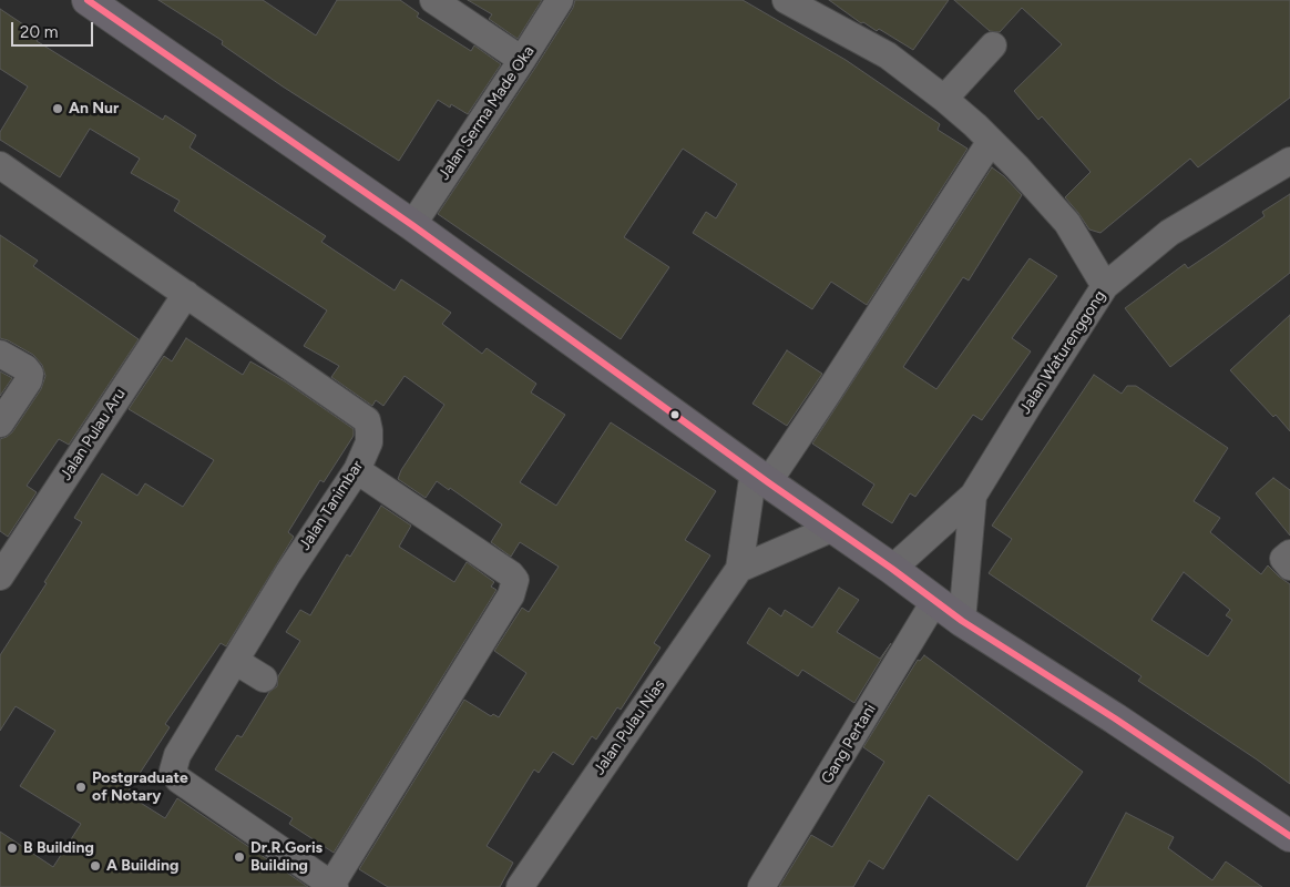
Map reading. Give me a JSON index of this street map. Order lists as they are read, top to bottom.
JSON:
{
  "streets": {
    "street": [
      "Jalan Serma Made Oka",
      "Jalan Waturenggong",
      "Jalan Pulau Aru",
      "Jalan Tanimbar",
      "Jalan Pulau Nias",
      "Gang Pertani"
    ]
  },
  "crossings": [
    ["Jalan Pulau Aru", "Jalan Tanimbar"]
  ],
  "places": [
    "An Nur",
    "Postgraduate of Notary",
    "B Building",
    "Dr.R.Goris Building",
    "A Building"
  ],
  "scale_bar": "20 m"
}
